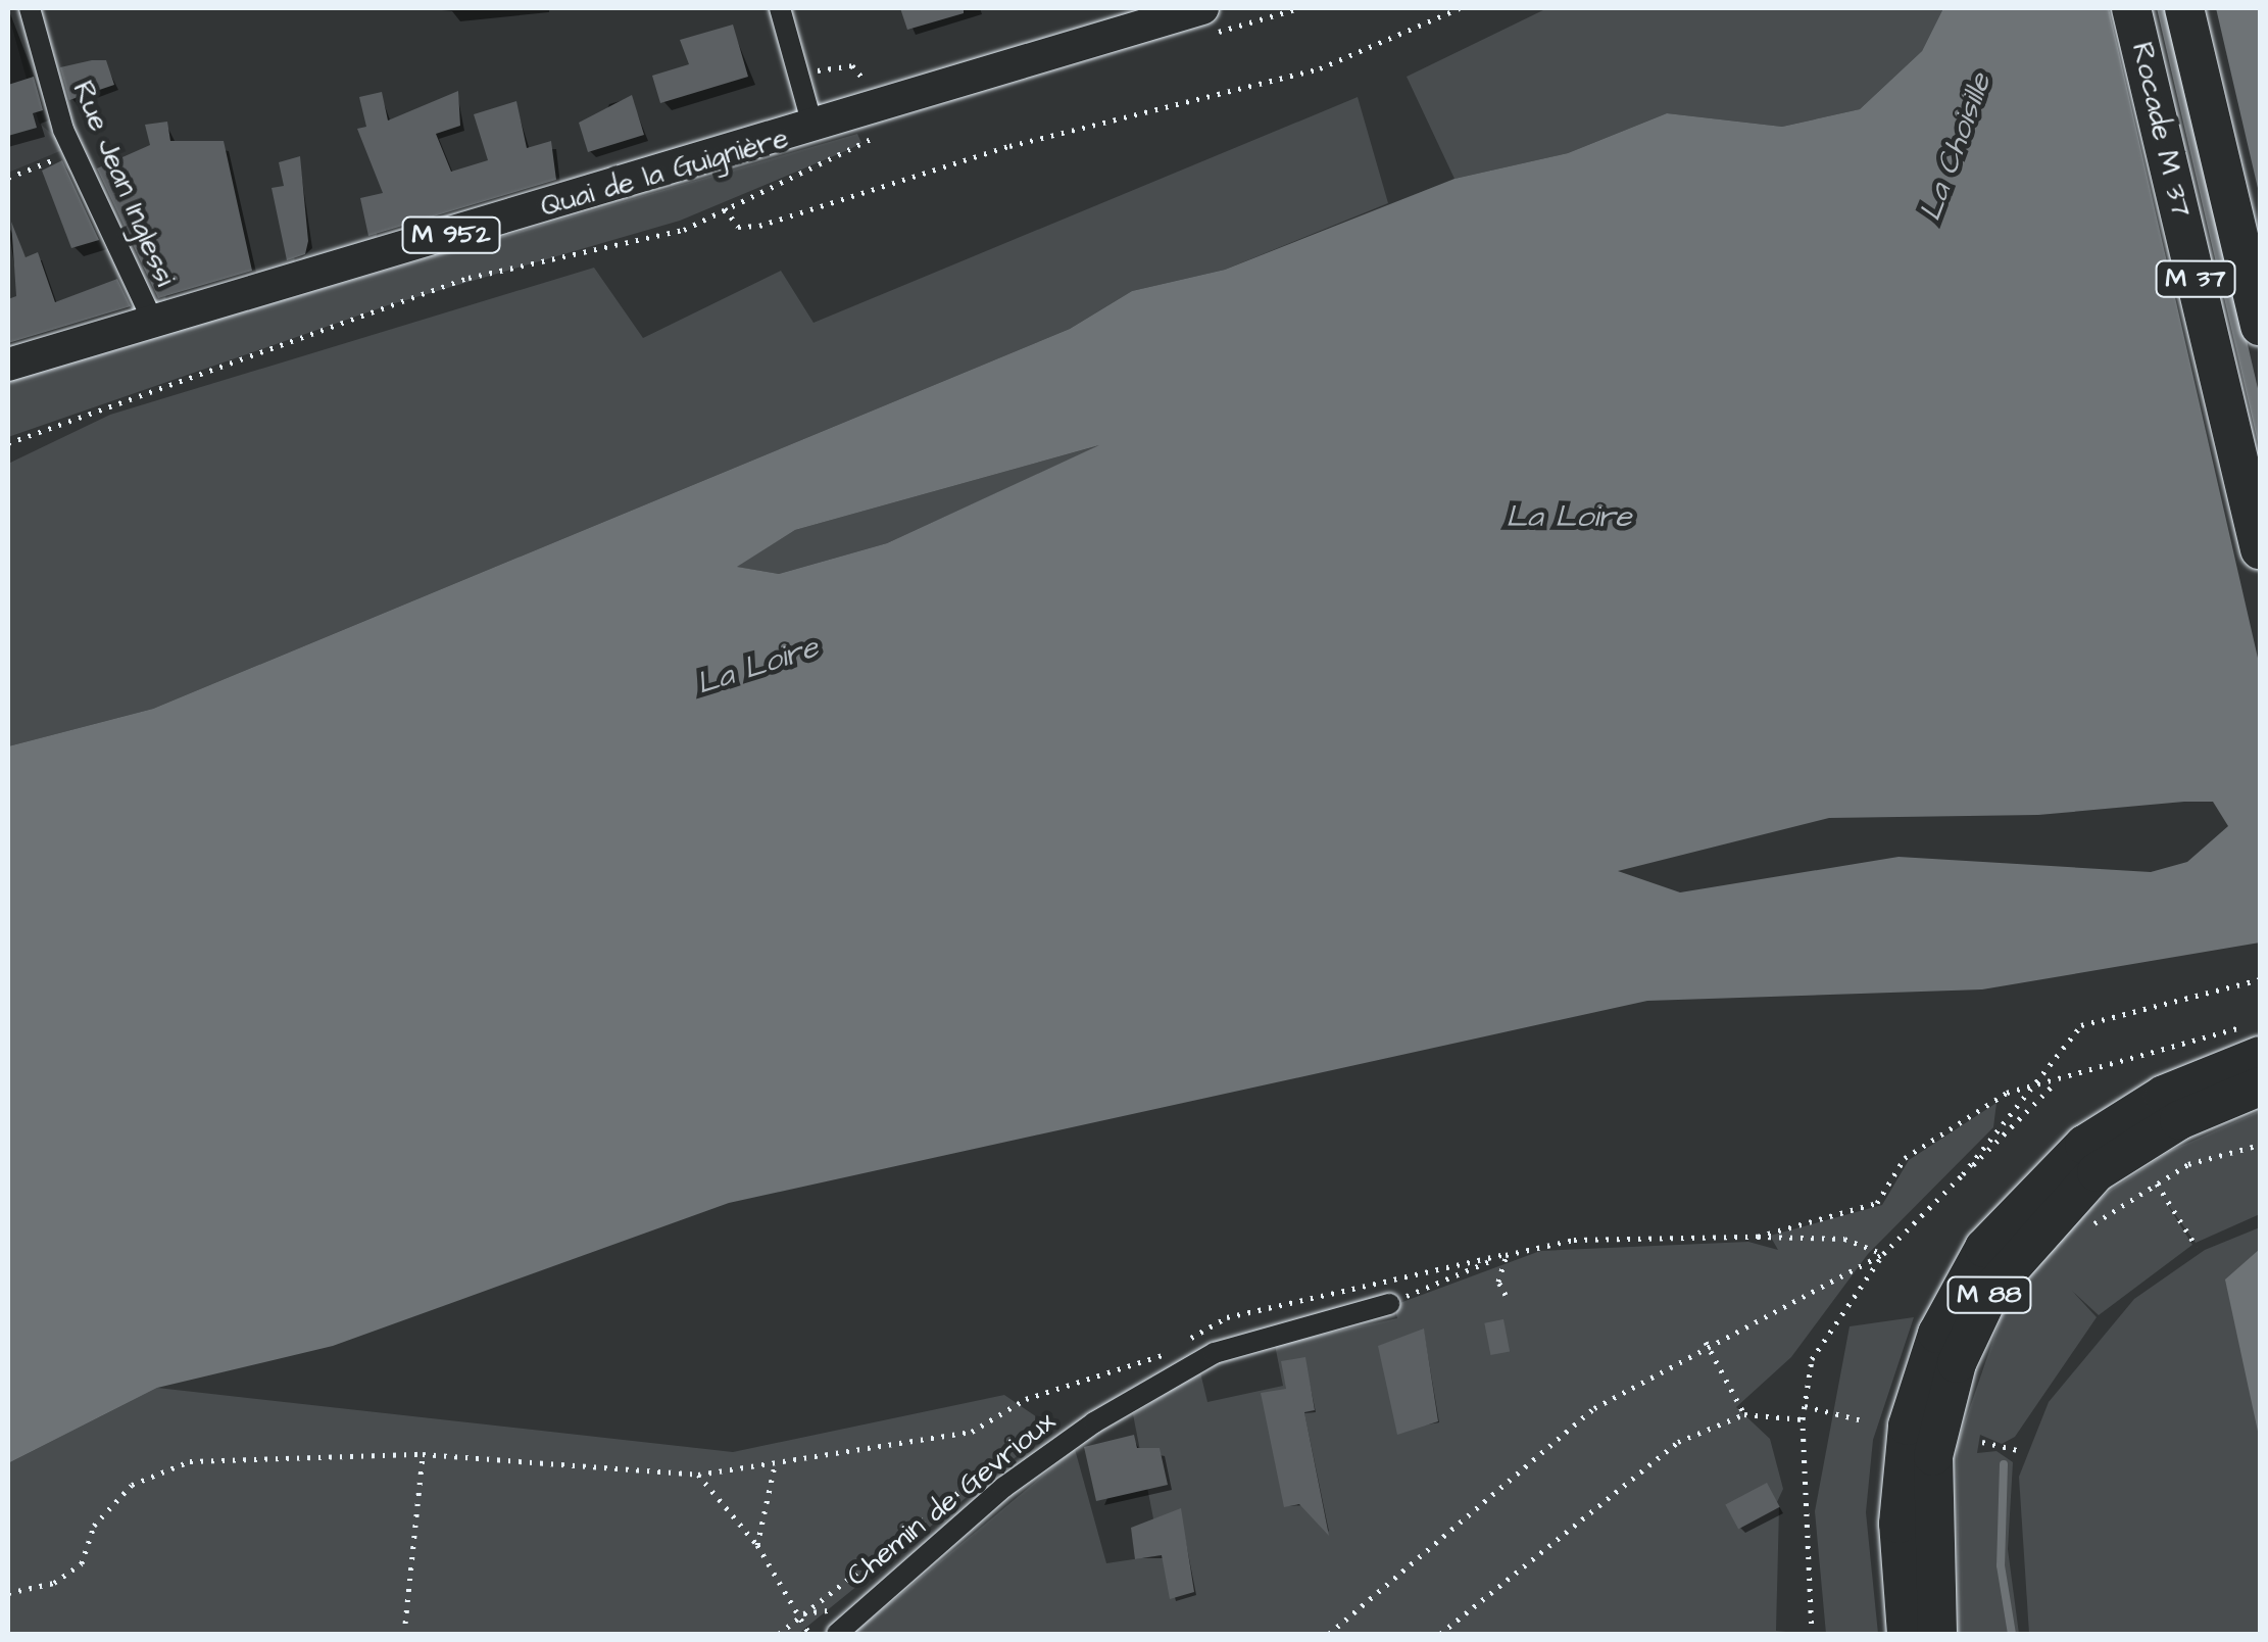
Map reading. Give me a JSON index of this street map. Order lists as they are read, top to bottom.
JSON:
{
  "streets": {
    "highway": ["Rocade M 37", "M 37", "M 88"],
    "main road": ["Quai de la Guignière", "M 952"],
    "street": ["Rue Jean Inglessi", "Chemin de Gevrioux"]
  },
  "crossings": [
    ["Quai de la Guignière", "Rue Jean Inglessi"]
  ],
  "water": ["La Choisille", "La Loire"]
}
